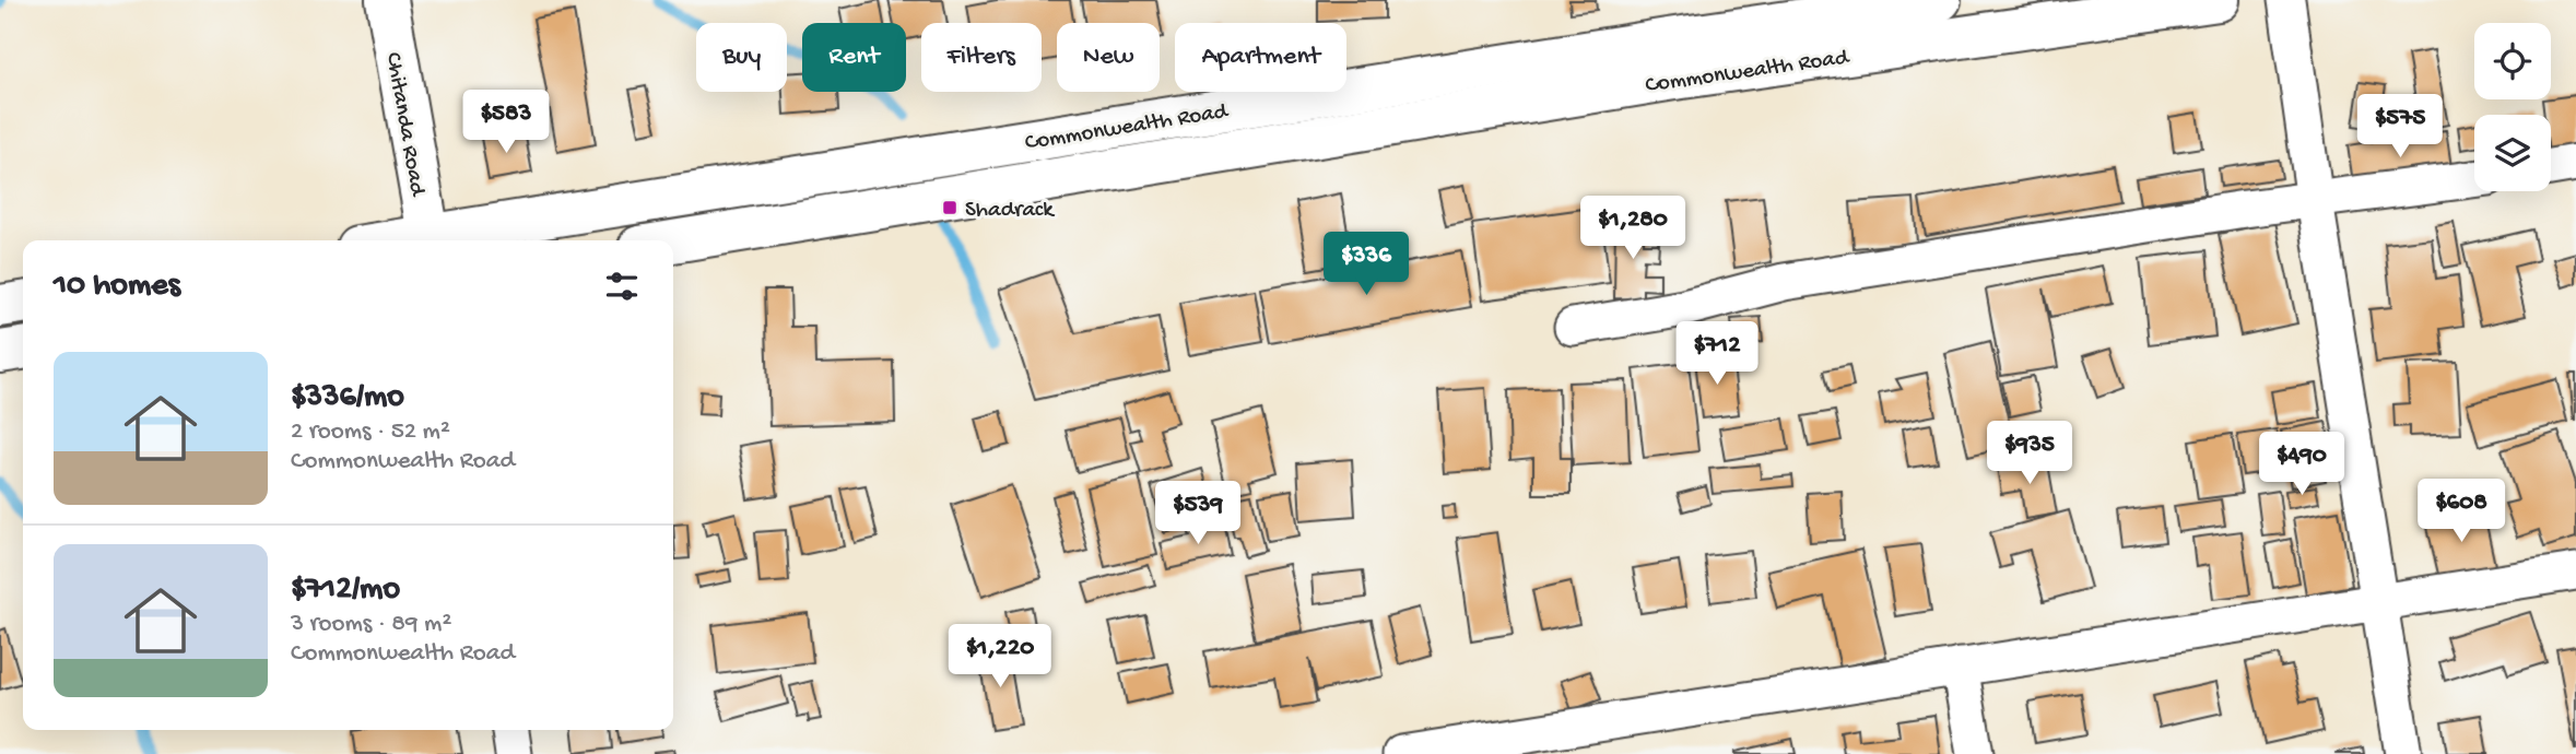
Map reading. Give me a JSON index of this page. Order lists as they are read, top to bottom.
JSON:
{
  "streets": {
    "main road": ["Commonwealth Road", "Chitanda Road"]
  },
  "crossings": [
    ["Commonwealth Road", "Chitanda Road"]
  ],
  "places": {
    "transit": ["Shadrack"]
  },
  "page": {
    "chip": [
      "Buy",
      "Rent",
      "Filters",
      "New",
      "Apartment"
    ],
    "price": [
      "$583",
      "$575",
      "$1,280",
      "$336",
      "$712",
      "$935",
      "$490",
      "$608",
      "$539",
      "$1,220"
    ],
    "heading": "10 homes",
    "list": [
      {
        "name": "$336/mo",
        "note": "2 rooms · 52 m² · Commonwealth Road"
      },
      {
        "name": "$712/mo",
        "note": "3 rooms · 89 m² · Commonwealth Road"
      }
    ]
  }
}
